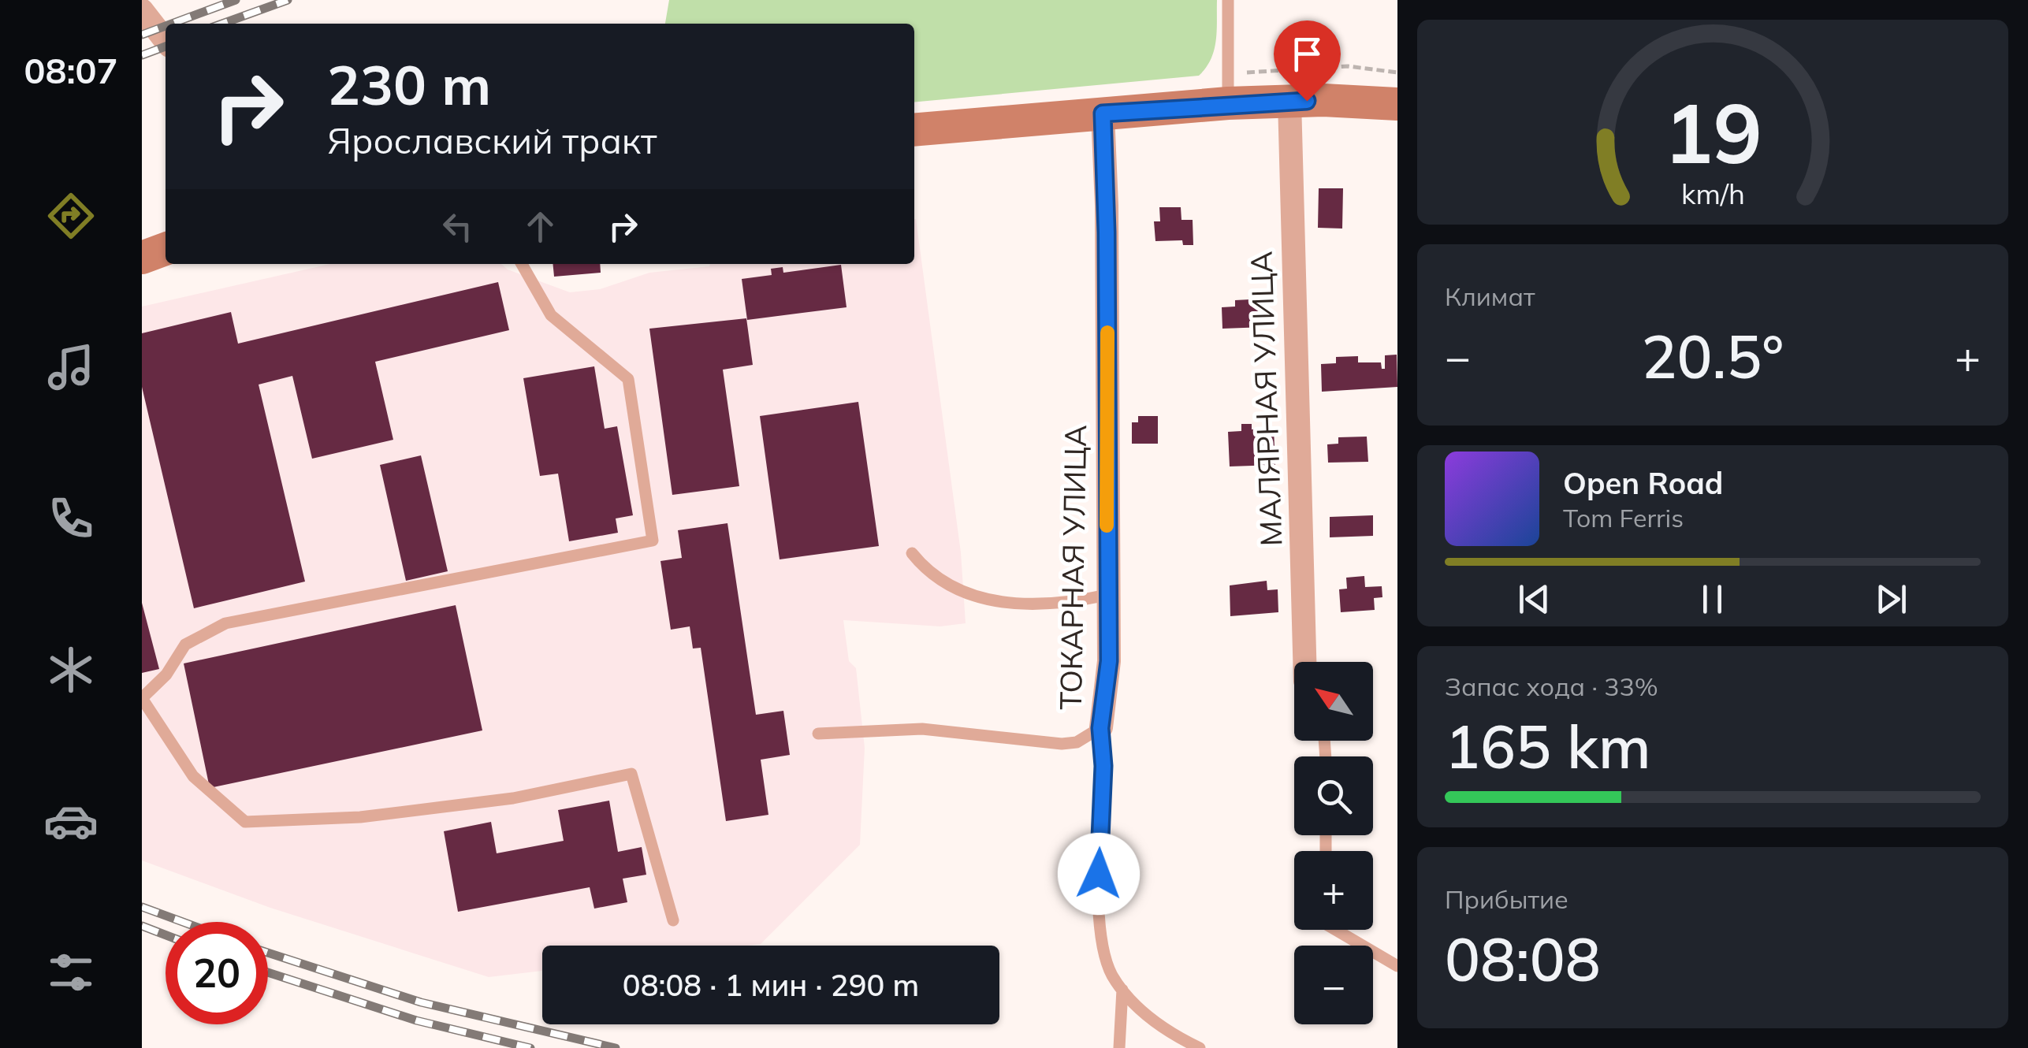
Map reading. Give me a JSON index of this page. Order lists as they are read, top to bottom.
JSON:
{
  "streets": {
    "street": ["МАЛЯРНАЯ УЛИЦА", "ТОКАРНАЯ УЛИЦА"]
  },
  "north": "top left",
  "page": {
    "tabs": "08:07",
    "turn": ["230 m", "Ярославский тракт"],
    "tile": [
      "Климат",
      ["Запас хода · 33%", "165 km"],
      ["Прибытие", "08:08"]
    ],
    "heat": ["−", "20.5°", "+"],
    "song": ["Open Road", "Tom Ferris"],
    "map_buttons": ["+", "−"],
    "limit": "20",
    "trip": "08:08 · 1 мин · 290 m",
    "gauge": ["19", "km/h"]
  }
}
